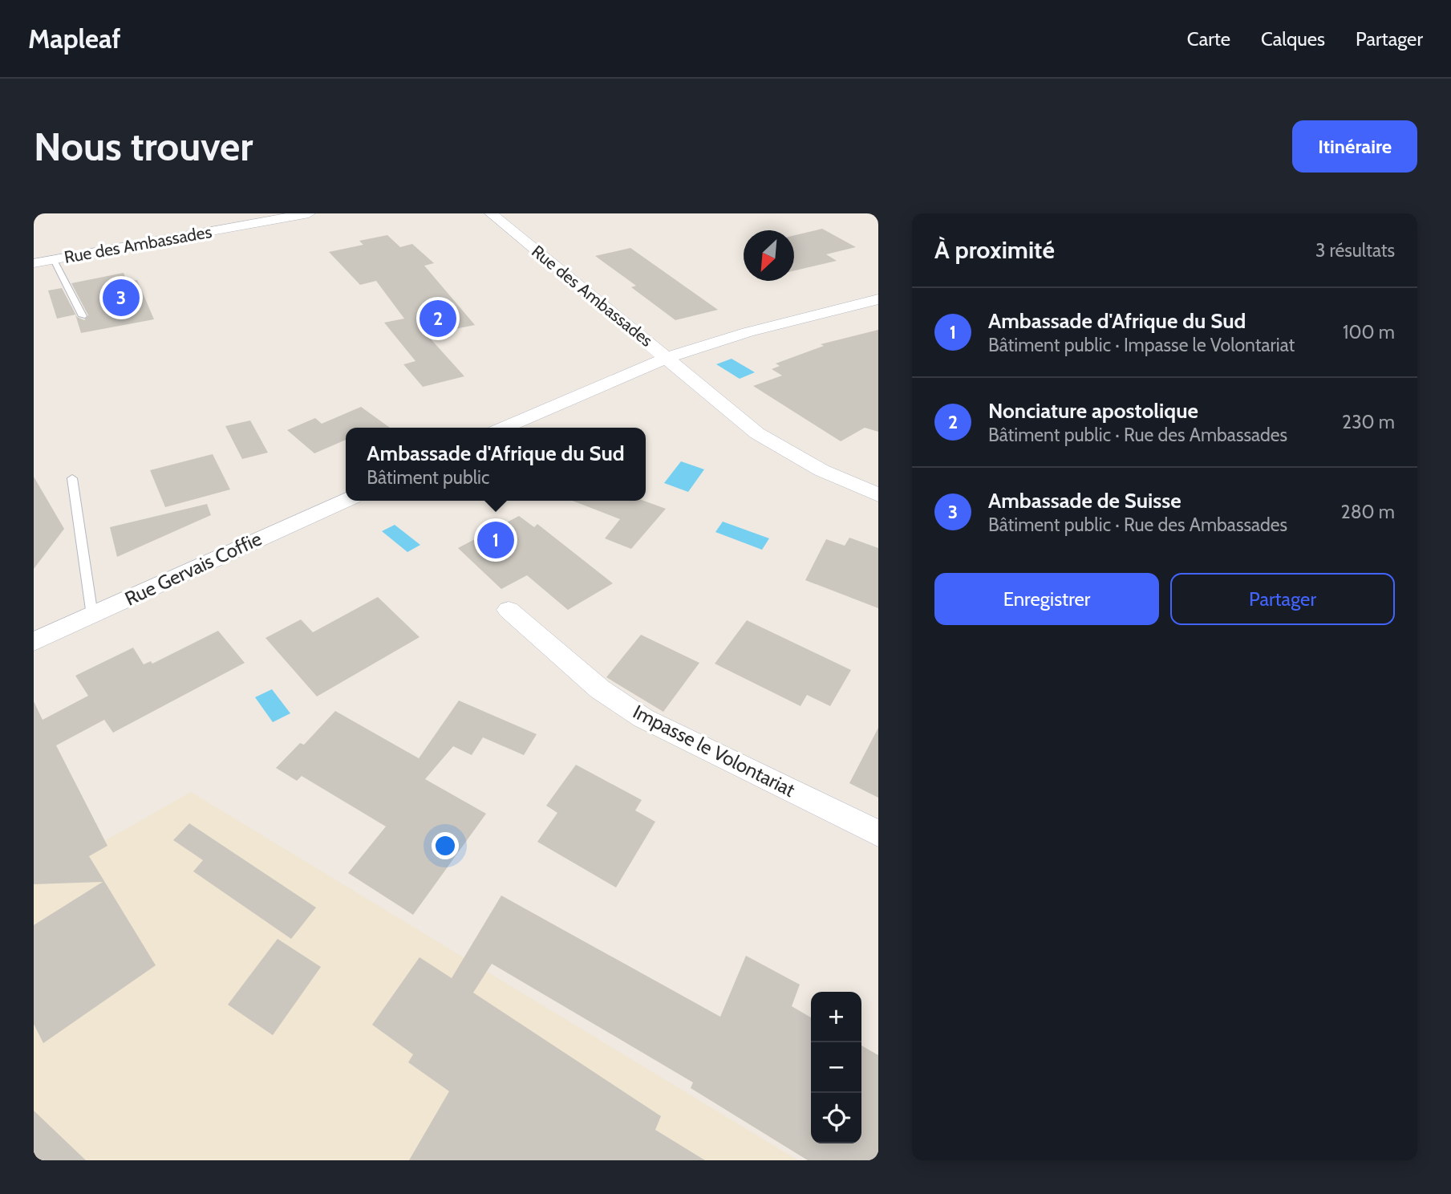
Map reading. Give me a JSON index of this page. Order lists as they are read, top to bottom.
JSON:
{
  "streets": {
    "street": ["Rue des Ambassades", "Rue Gervais Coffie", "Impasse le Volontariat"]
  },
  "north": "bottom left",
  "page": {
    "header": "Mapleaf",
    "nav": ["Carte", "Calques", "Partager"],
    "buttons": [
      "Itinéraire",
      ["Enregistrer", "Partager"]
    ],
    "title": "Nous trouver",
    "heading": ["À proximité", "3 résultats"],
    "pins": ["3", "2", "1"],
    "list": [
      {
        "mark": "1",
        "name": "Ambassade d'Afrique du Sud",
        "note": "Bâtiment public · Impasse le Volontariat",
        "value": "100 m"
      },
      {
        "mark": "2",
        "name": "Nonciature apostolique",
        "note": "Bâtiment public · Rue des Ambassades",
        "value": "230 m"
      },
      {
        "mark": "3",
        "name": "Ambassade de Suisse",
        "note": "Bâtiment public · Rue des Ambassades",
        "value": "280 m"
      }
    ],
    "popup": ["Ambassade d'Afrique du Sud", "Bâtiment public"],
    "map_buttons": ["+", "−"]
  }
}
